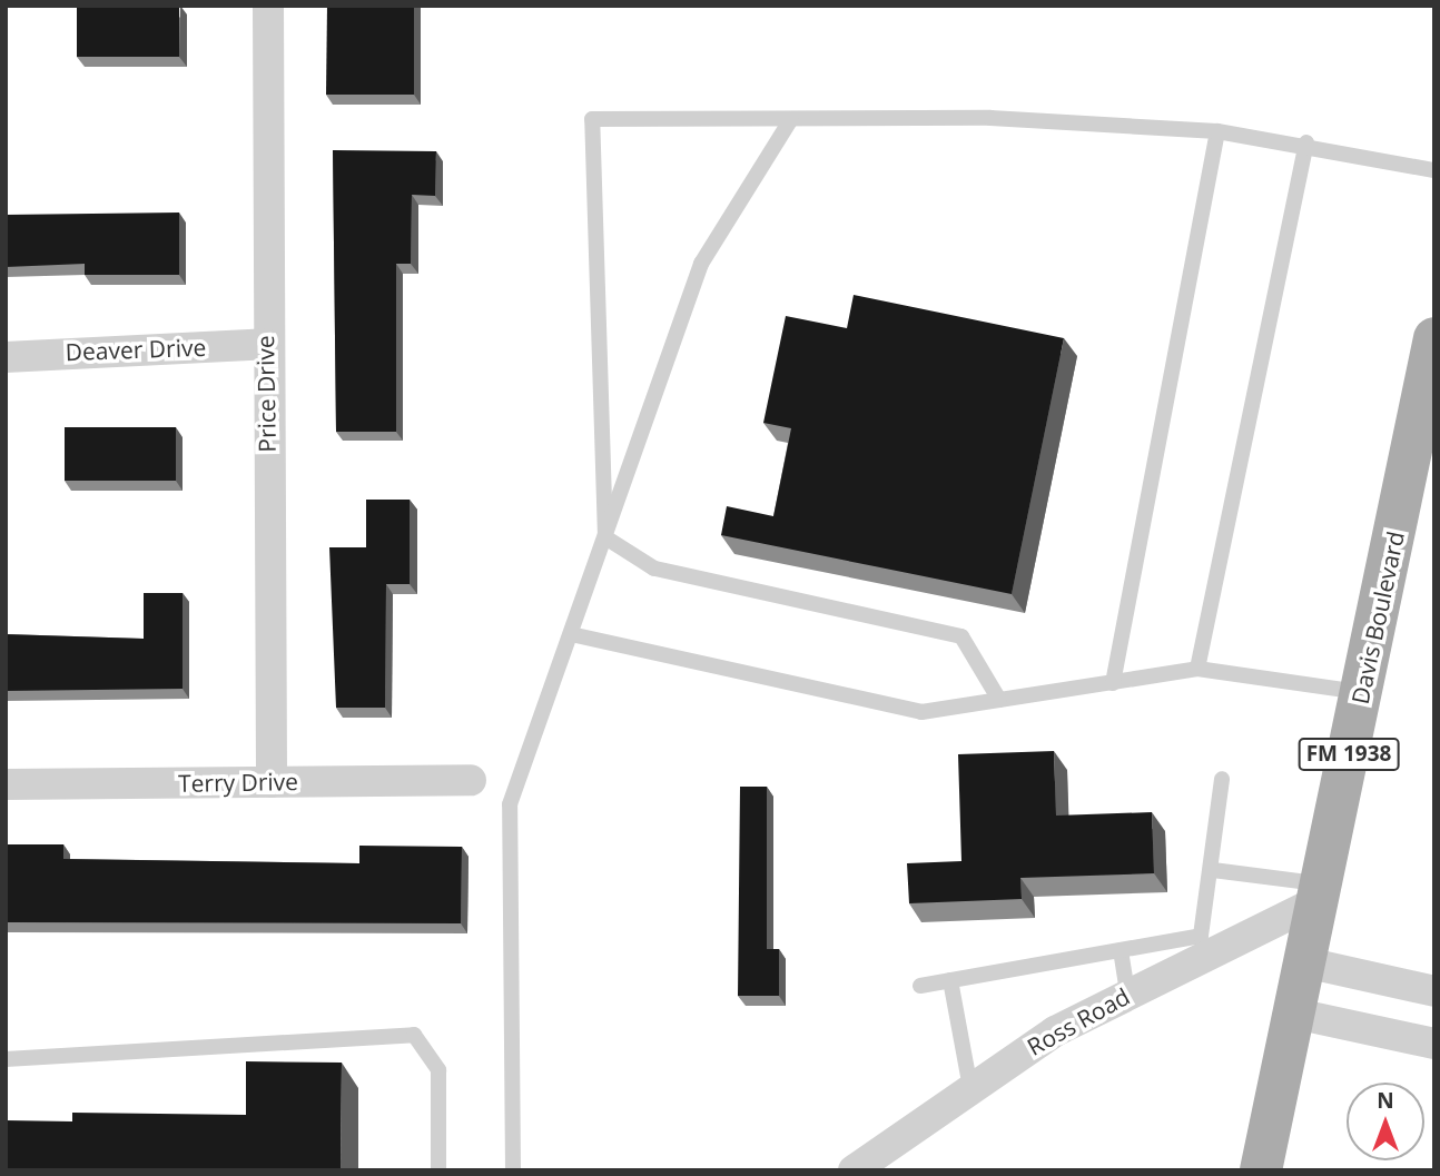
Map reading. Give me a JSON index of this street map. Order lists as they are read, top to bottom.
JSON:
{
  "streets": {
    "main road": ["Davis Boulevard", "FM 1938"],
    "street": [
      "Deaver Drive",
      "Price Drive",
      "Terry Drive",
      "Ross Road"
    ]
  },
  "crossings": [
    ["Deaver Drive", "Price Drive"],
    ["Price Drive", "Terry Drive"],
    ["Davis Boulevard", "Ross Road"]
  ],
  "north": "top"
}
